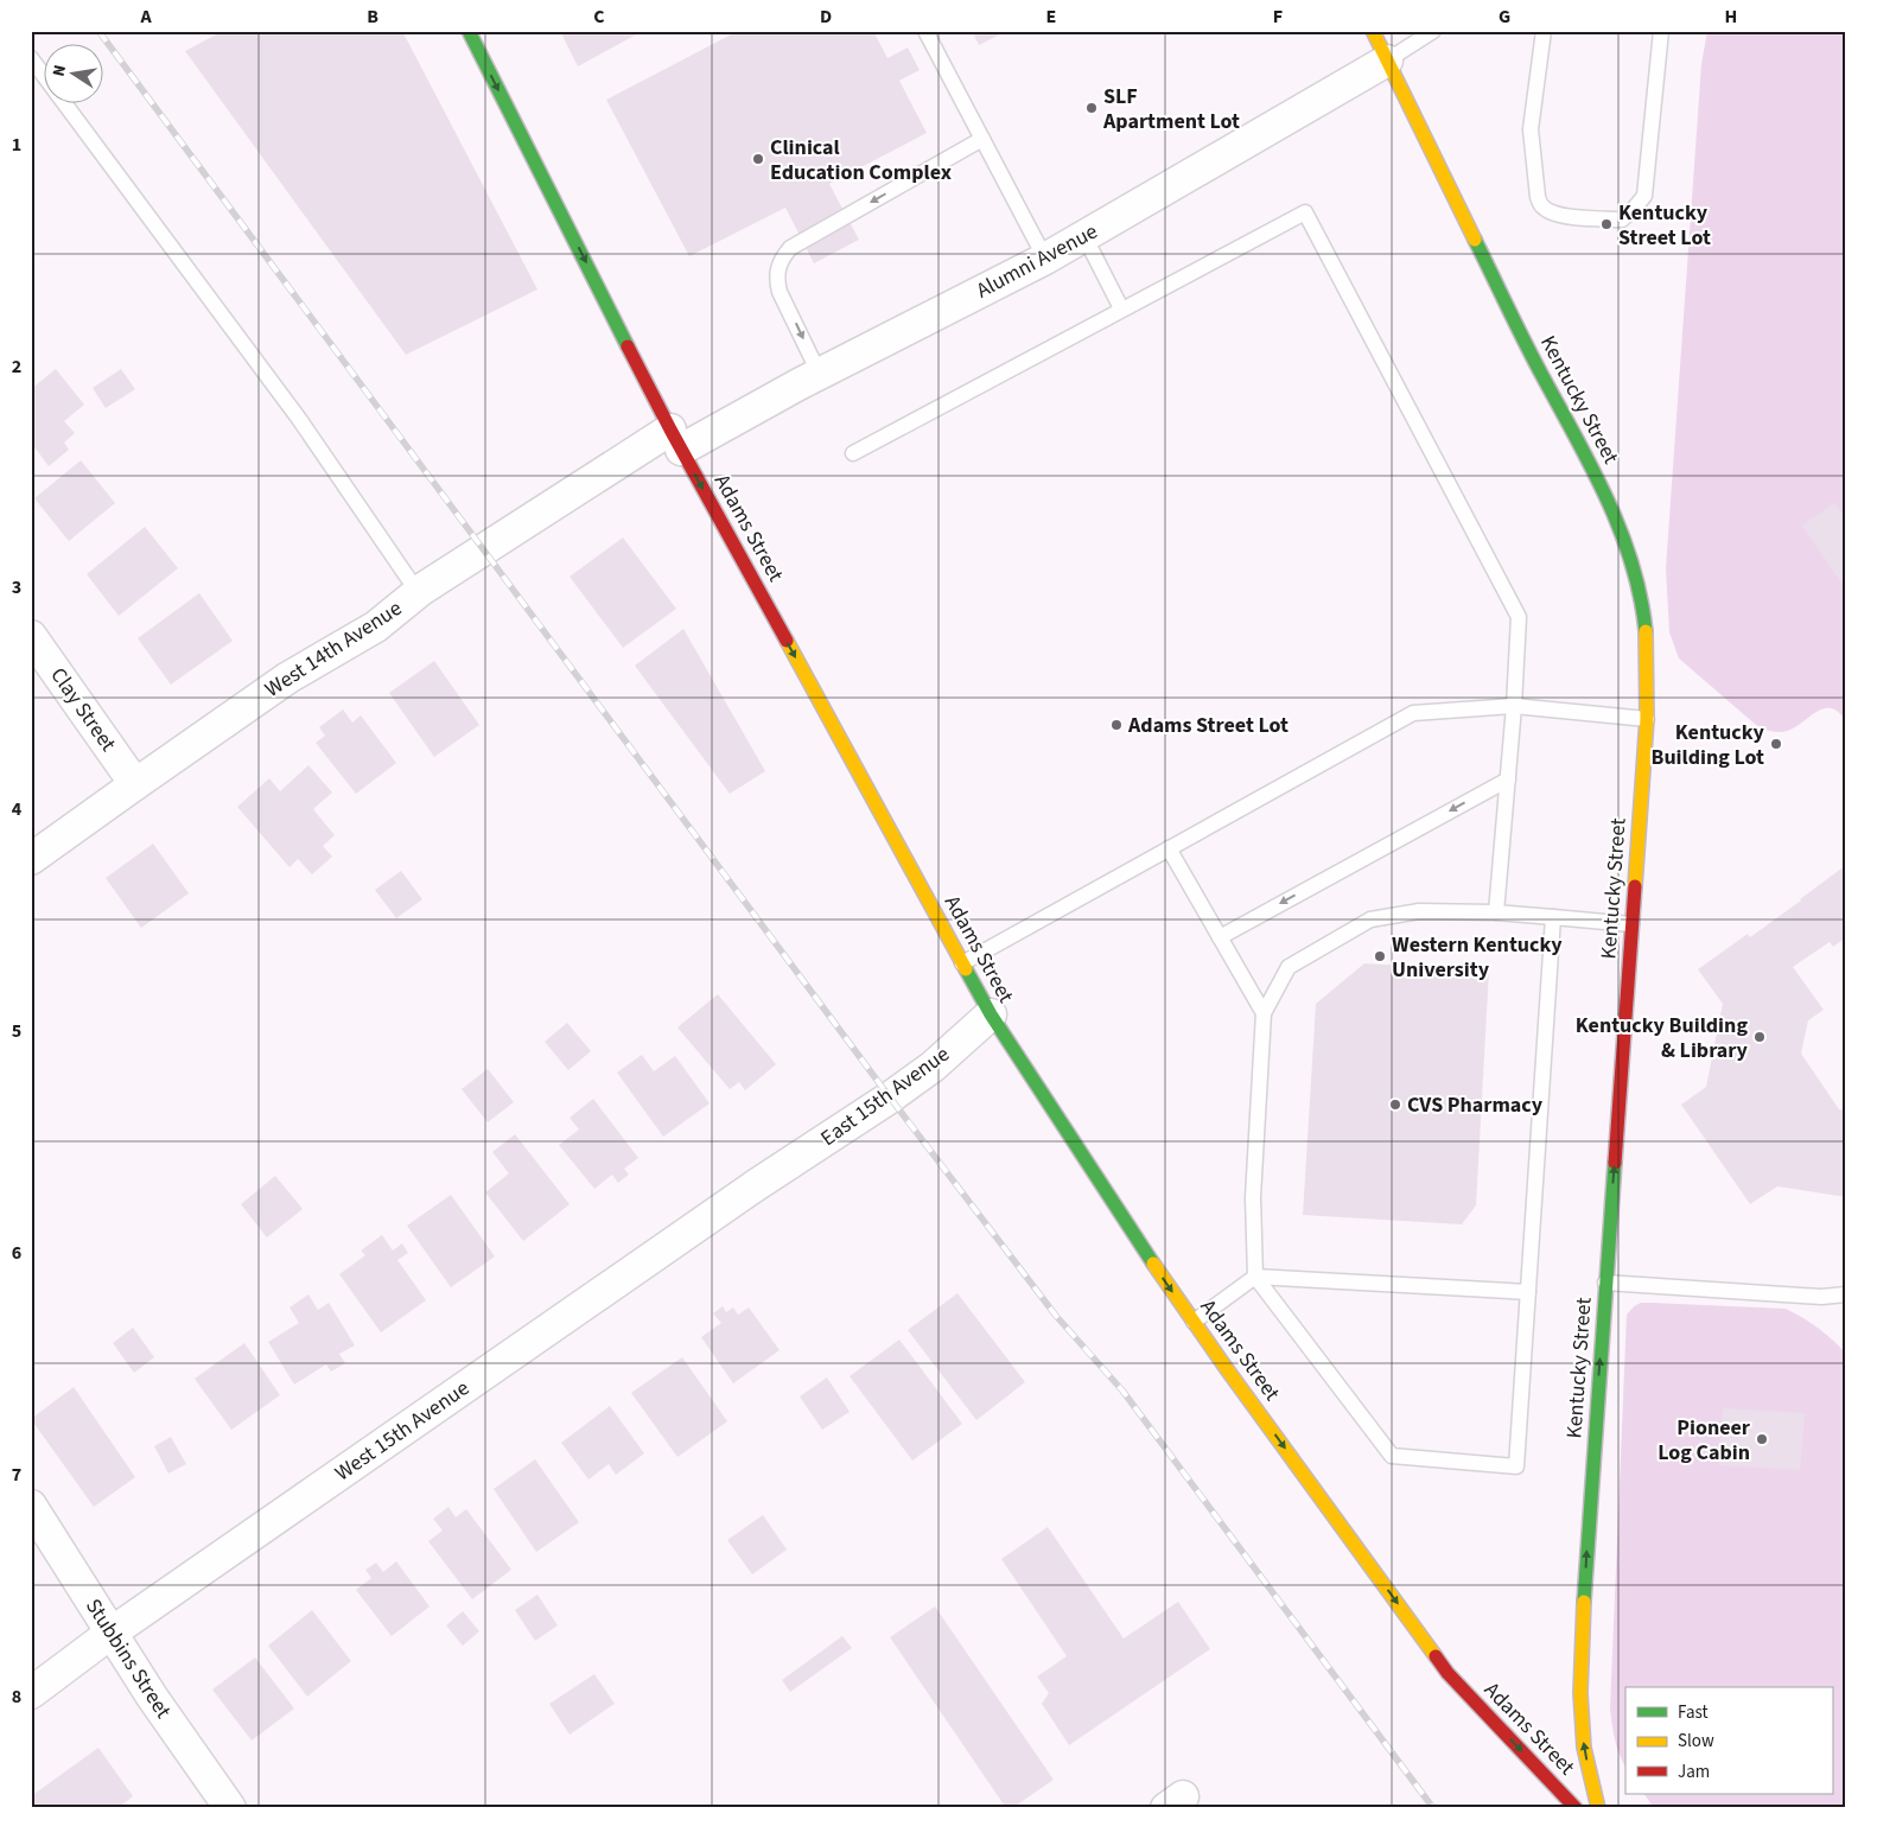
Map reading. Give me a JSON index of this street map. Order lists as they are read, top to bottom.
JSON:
{
  "streets": {
    "main road": ["Kentucky Street", "Adams Street"],
    "street": [
      "Alumni Avenue",
      "West 14th Avenue",
      "Clay Street",
      "East 15th Avenue",
      "West 15th Avenue",
      "Stubbins Street"
    ]
  },
  "crossings": [
    ["Alumni Avenue", "Kentucky Street"],
    ["Alumni Avenue", "Adams Street"],
    ["Alumni Avenue", "West 14th Avenue"],
    ["Adams Street", "West 14th Avenue"],
    ["Adams Street", "East 15th Avenue"],
    ["West 14th Avenue", "Clay Street"],
    ["East 15th Avenue", "West 15th Avenue"],
    ["West 15th Avenue", "Stubbins Street"]
  ],
  "one_way": ["Kentucky Street", "Adams Street"],
  "places": [
    "SLF Apartment Lot",
    "Clinical Education Complex",
    "Kentucky Street Lot",
    "Adams Street Lot",
    "Kentucky Building Lot",
    "Western Kentucky University",
    "Kentucky Building & Library",
    "CVS Pharmacy",
    "Pioneer Log Cabin"
  ],
  "legend": ["Fast", "Slow", "Jam"],
  "north": "left",
  "grid": {
    "columns": [
      "A",
      "B",
      "C",
      "D",
      "E",
      "F",
      "G",
      "H"
    ],
    "rows": [
      "1",
      "2",
      "3",
      "4",
      "5",
      "6",
      "7",
      "8"
    ]
  }
}
